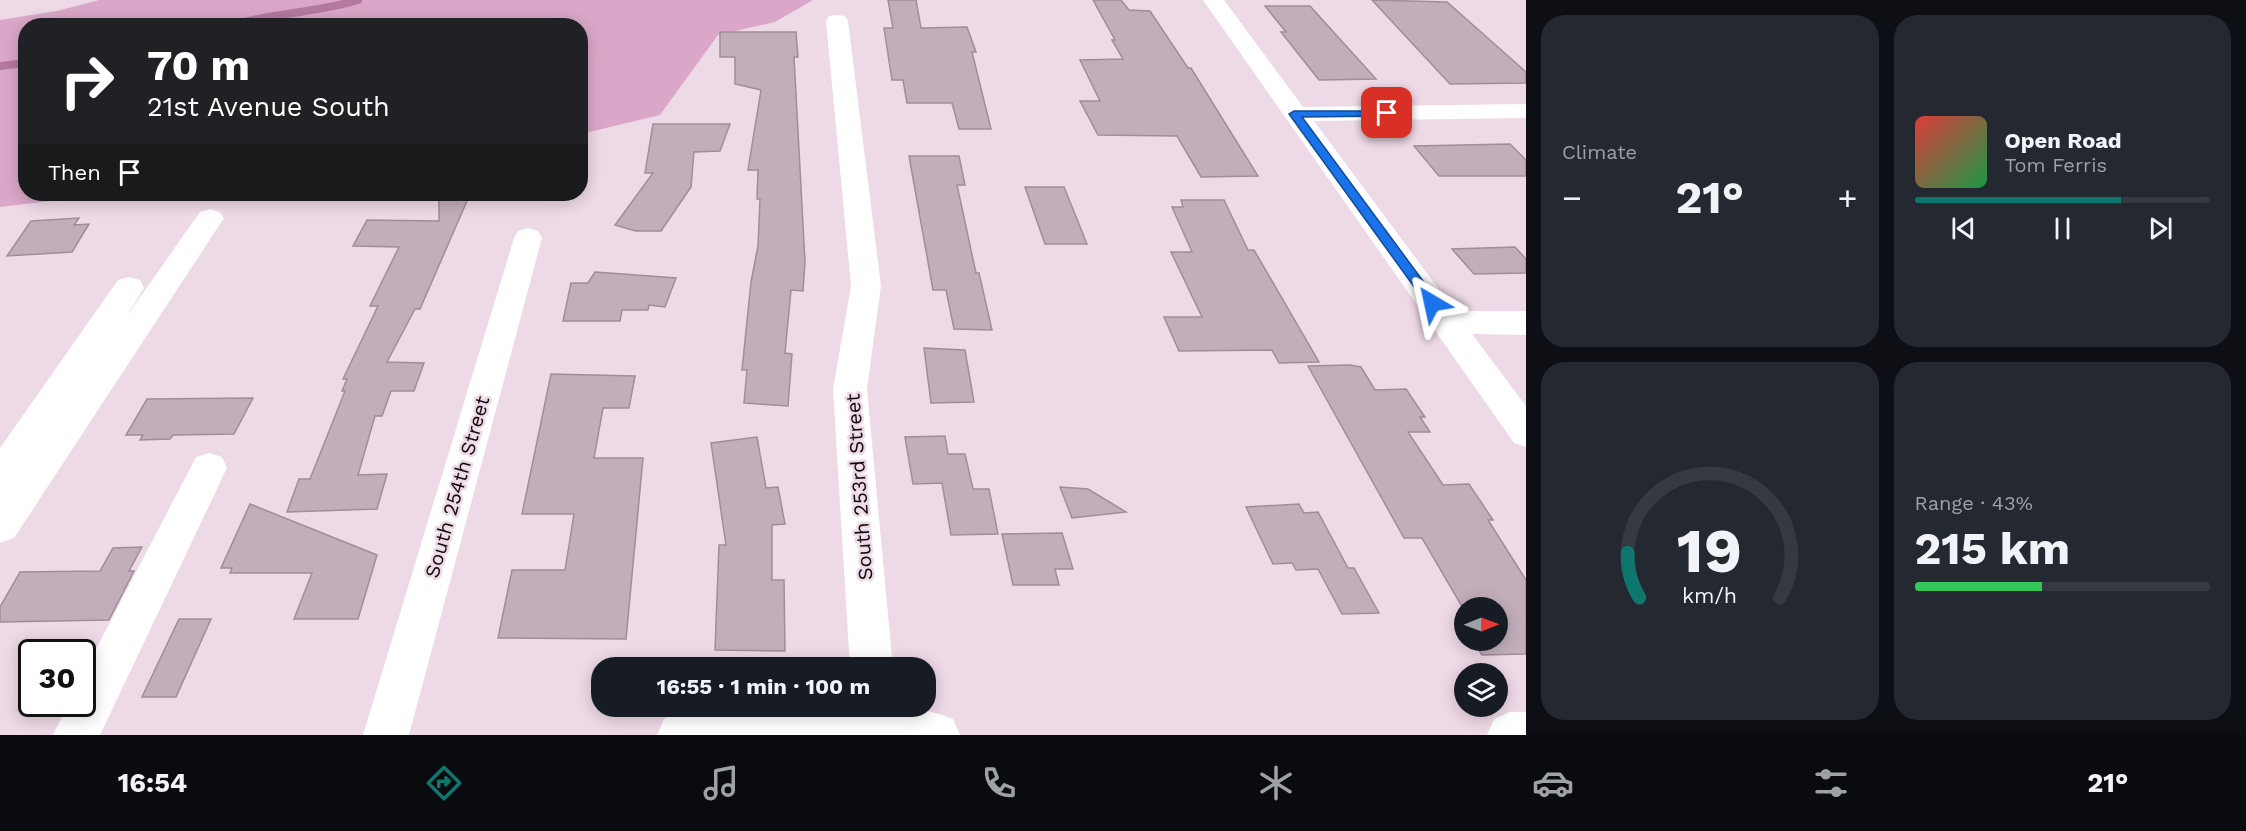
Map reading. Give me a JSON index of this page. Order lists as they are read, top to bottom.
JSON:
{
  "streets": {
    "street": ["South 254th Street", "South 253rd Street"]
  },
  "north": "right",
  "page": {
    "tile": [
      "Climate",
      ["Range · 43%", "215 km"]
    ],
    "turn": ["70 m", "21st Avenue South"],
    "song": ["Open Road", "Tom Ferris"],
    "then": "Then",
    "heat": ["−", "21°", "+"],
    "limit": "30",
    "trip": "16:55 · 1 min · 100 m",
    "tabs": ["16:54", "21°"],
    "gauge": ["19", "km/h"]
  }
}
